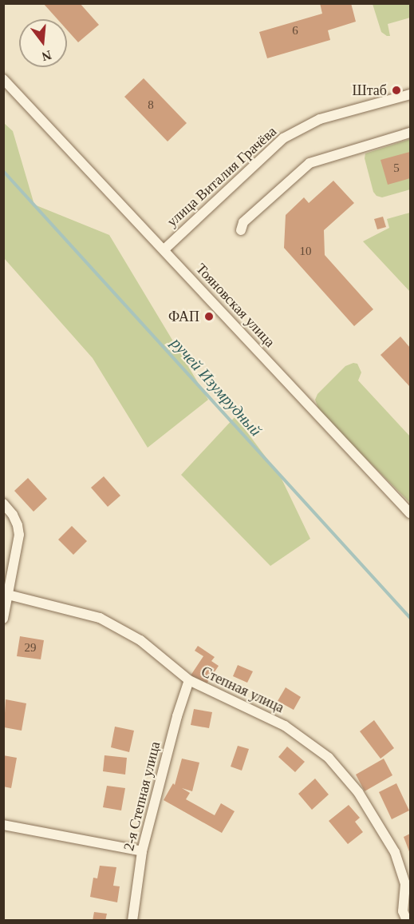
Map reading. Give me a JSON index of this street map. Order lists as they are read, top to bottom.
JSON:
{
  "streets": {
    "street": [
      "улица Виталия Грачёва",
      "Тояновская улица",
      "Степная улица",
      "2-я Степная улица"
    ]
  },
  "crossings": [
    ["улица Виталия Грачёва", "Тояновская улица"],
    ["Степная улица", "2-я Степная улица"]
  ],
  "water": ["ручей Изумрудный"],
  "places": ["Штаб", "ФАП"],
  "house_numbers": [
    "6",
    "8",
    "5",
    "10",
    "29"
  ],
  "north": "bottom"
}
